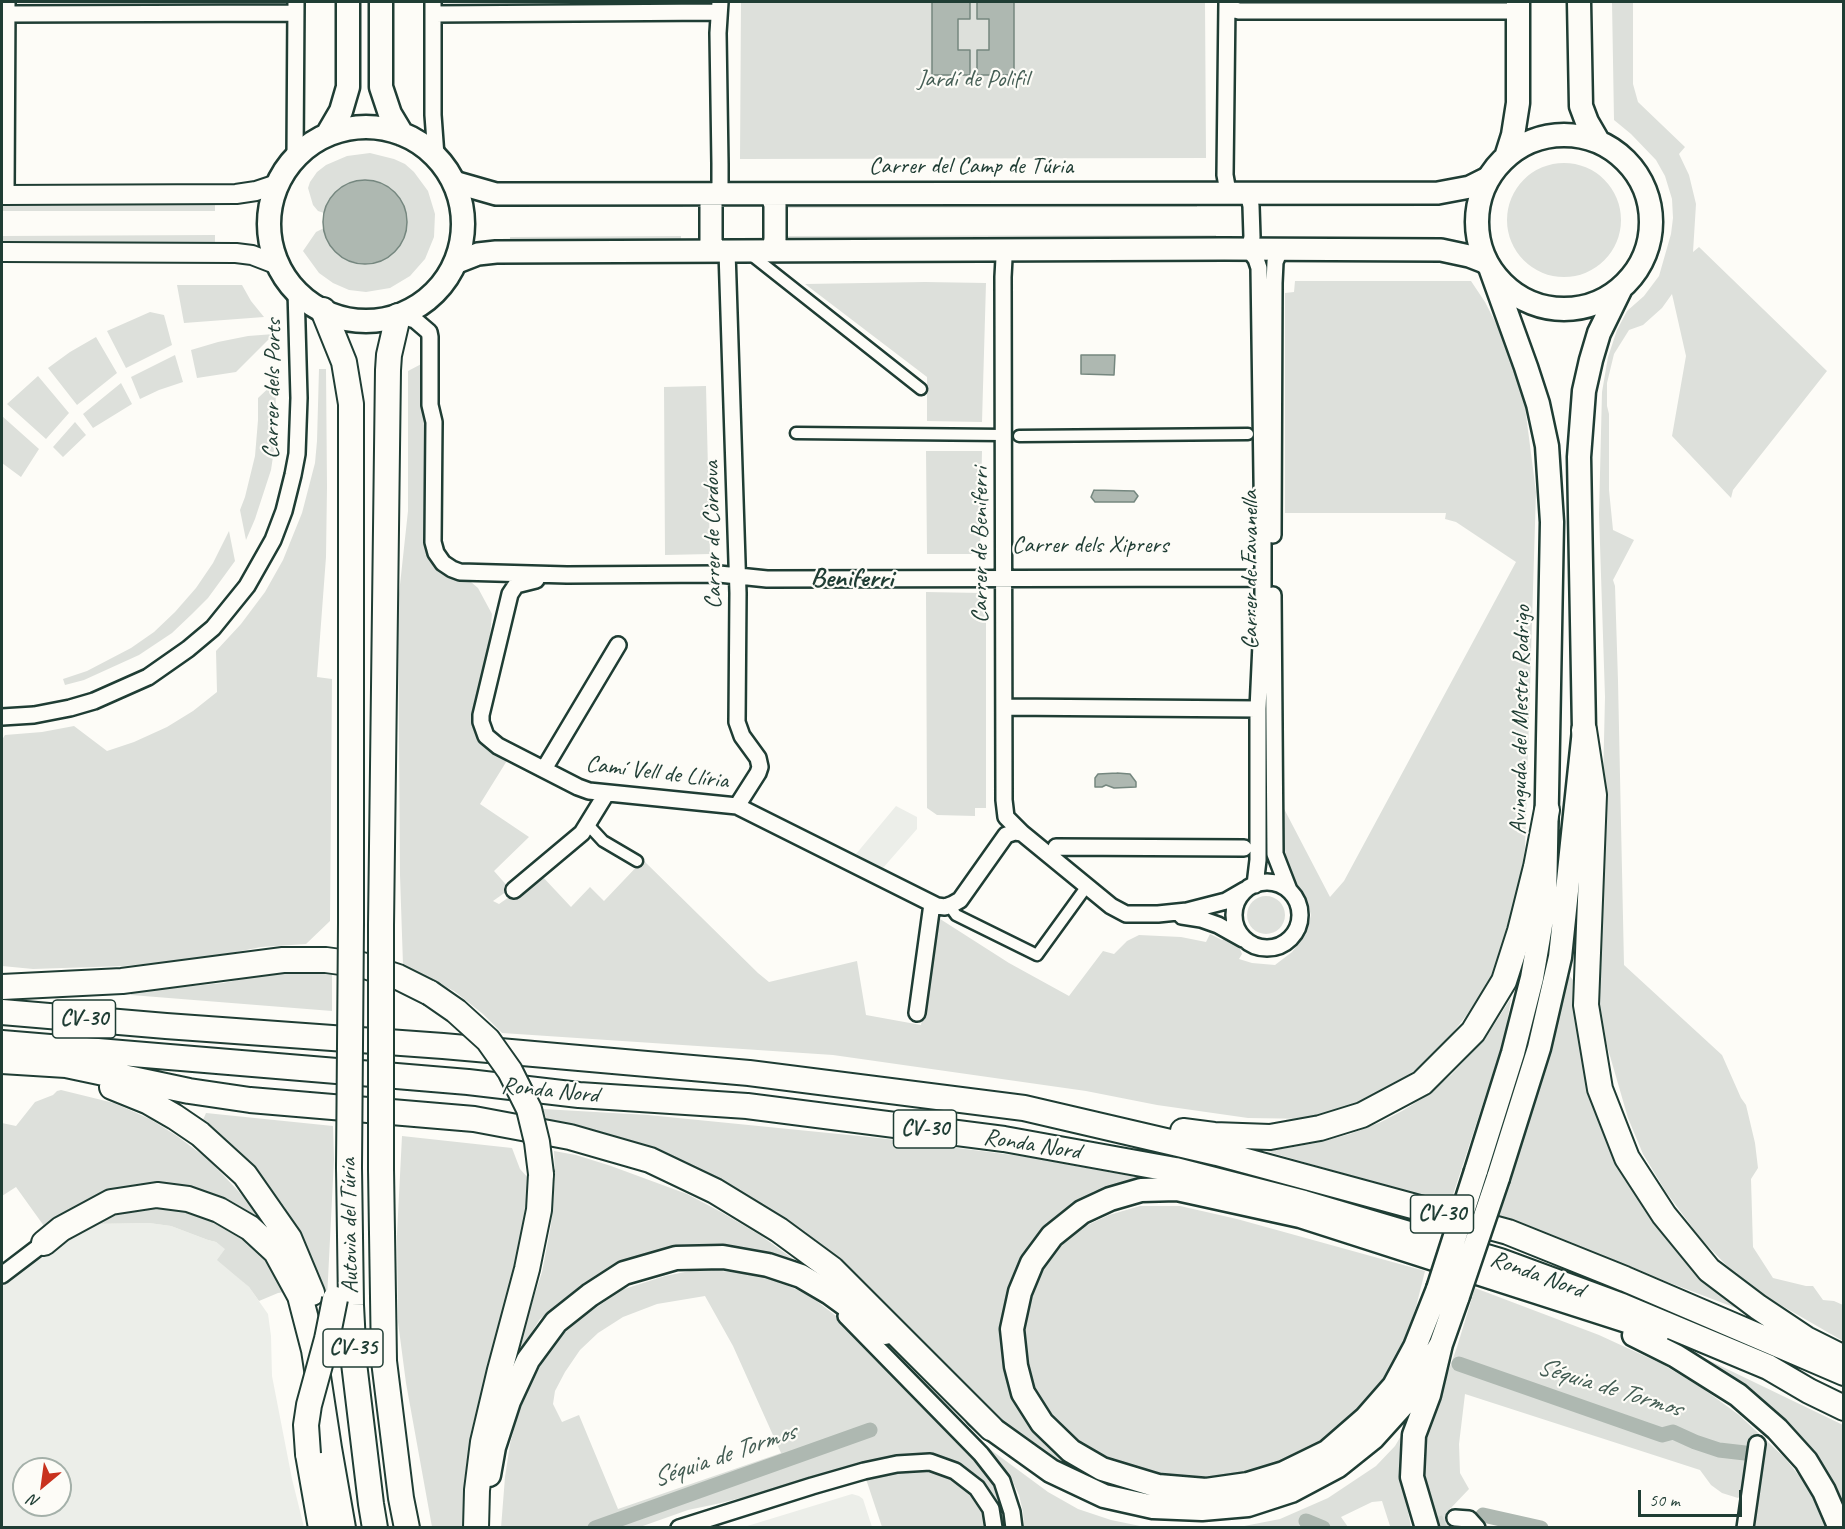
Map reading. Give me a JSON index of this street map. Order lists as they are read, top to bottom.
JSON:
{
  "streets": {
    "highway": [
      "CV-30",
      "Ronda Nord",
      "Autovia del Túria",
      "CV-35"
    ],
    "main road": ["Carrer del Camp de Túria", "Avinguda del Mestre Rodrigo"],
    "street": [
      "Carrer dels Ports",
      "Carrer de Còrdova",
      "Carrer de Beniferri",
      "Carrer dels Xiprers",
      "Carrer de Favanella",
      "Camí Vell de Llíria"
    ]
  },
  "crossings": [
    ["Carrer del Camp de Túria", "Carrer dels Ports"],
    ["Carrer del Camp de Túria", "Carrer de Còrdova"],
    ["Carrer del Camp de Túria", "Carrer dels Xiprers"],
    ["Carrer del Camp de Túria", "Avinguda del Mestre Rodrigo"],
    ["Carrer del Camp de Túria", "Autovia del Túria"],
    ["Carrer dels Ports", "Carrer dels Xiprers"],
    ["Carrer dels Ports", "Autovia del Túria"],
    ["Carrer de Còrdova", "Carrer dels Xiprers"],
    ["Carrer de Còrdova", "Camí Vell de Llíria"],
    ["Carrer de Beniferri", "Carrer dels Xiprers"],
    ["Carrer de Beniferri", "Carrer de Favanella"],
    ["Carrer de Beniferri", "Camí Vell de Llíria"],
    ["Carrer dels Xiprers", "Carrer de Favanella"],
    ["Carrer dels Xiprers", "Camí Vell de Llíria"],
    ["Carrer dels Xiprers", "Autovia del Túria"]
  ],
  "districts": ["Beniferri"],
  "water": ["Séquia de Tormos"],
  "parks": ["Jardí de Polifil"],
  "scale_bar": "50 m",
  "north": "bottom left"
}
